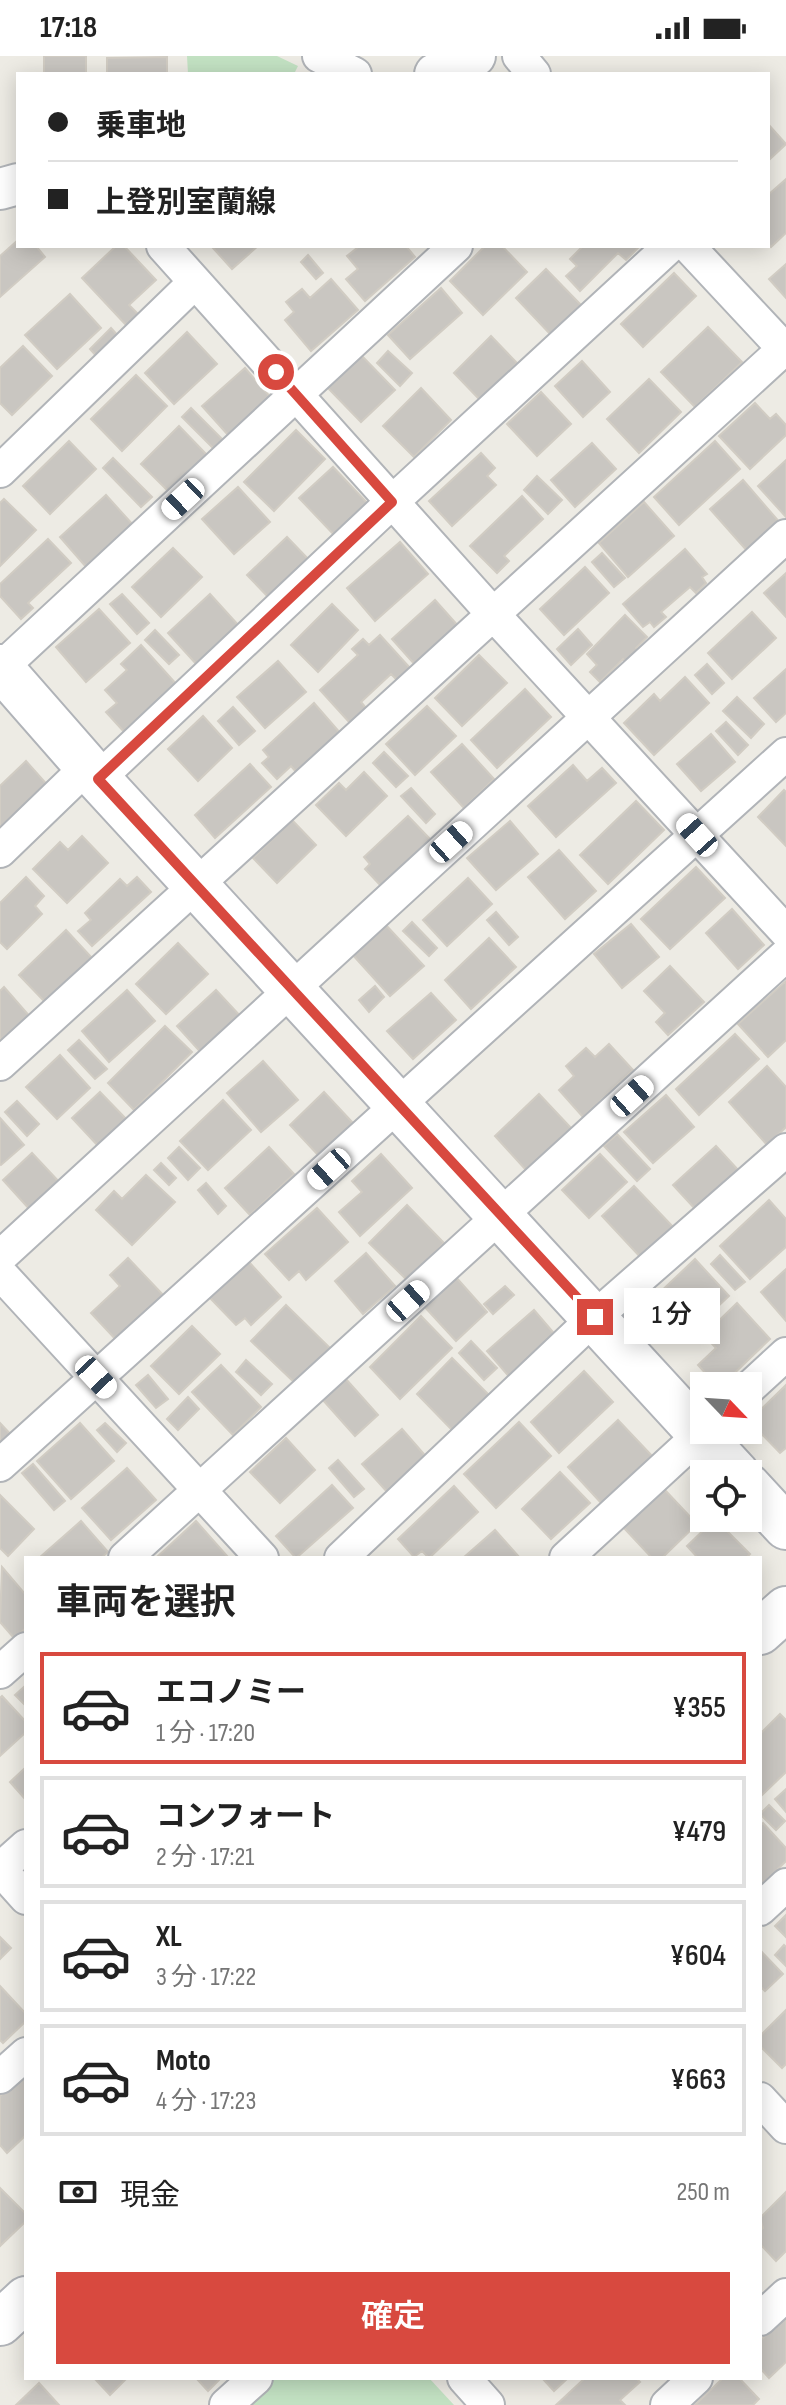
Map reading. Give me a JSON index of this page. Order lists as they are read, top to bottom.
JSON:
{
  "north": "bottom right",
  "page": {
    "status": "17:18",
    "banner": ["乗車地", "上登別室蘭線"],
    "bubble": "1 分",
    "heading": "車両を選択",
    "list": [
      {
        "name": "エコノミー",
        "note": "1 分 · 17:20",
        "value": "¥355"
      },
      {
        "name": "コンフォート",
        "note": "2 分 · 17:21",
        "value": "¥479"
      },
      {
        "name": "XL",
        "note": "3 分 · 17:22",
        "value": "¥604"
      },
      {
        "name": "Moto",
        "note": "4 分 · 17:23",
        "value": "¥663"
      }
    ],
    "pay": ["現金", "250 m"],
    "buttons": "確定"
  }
}
